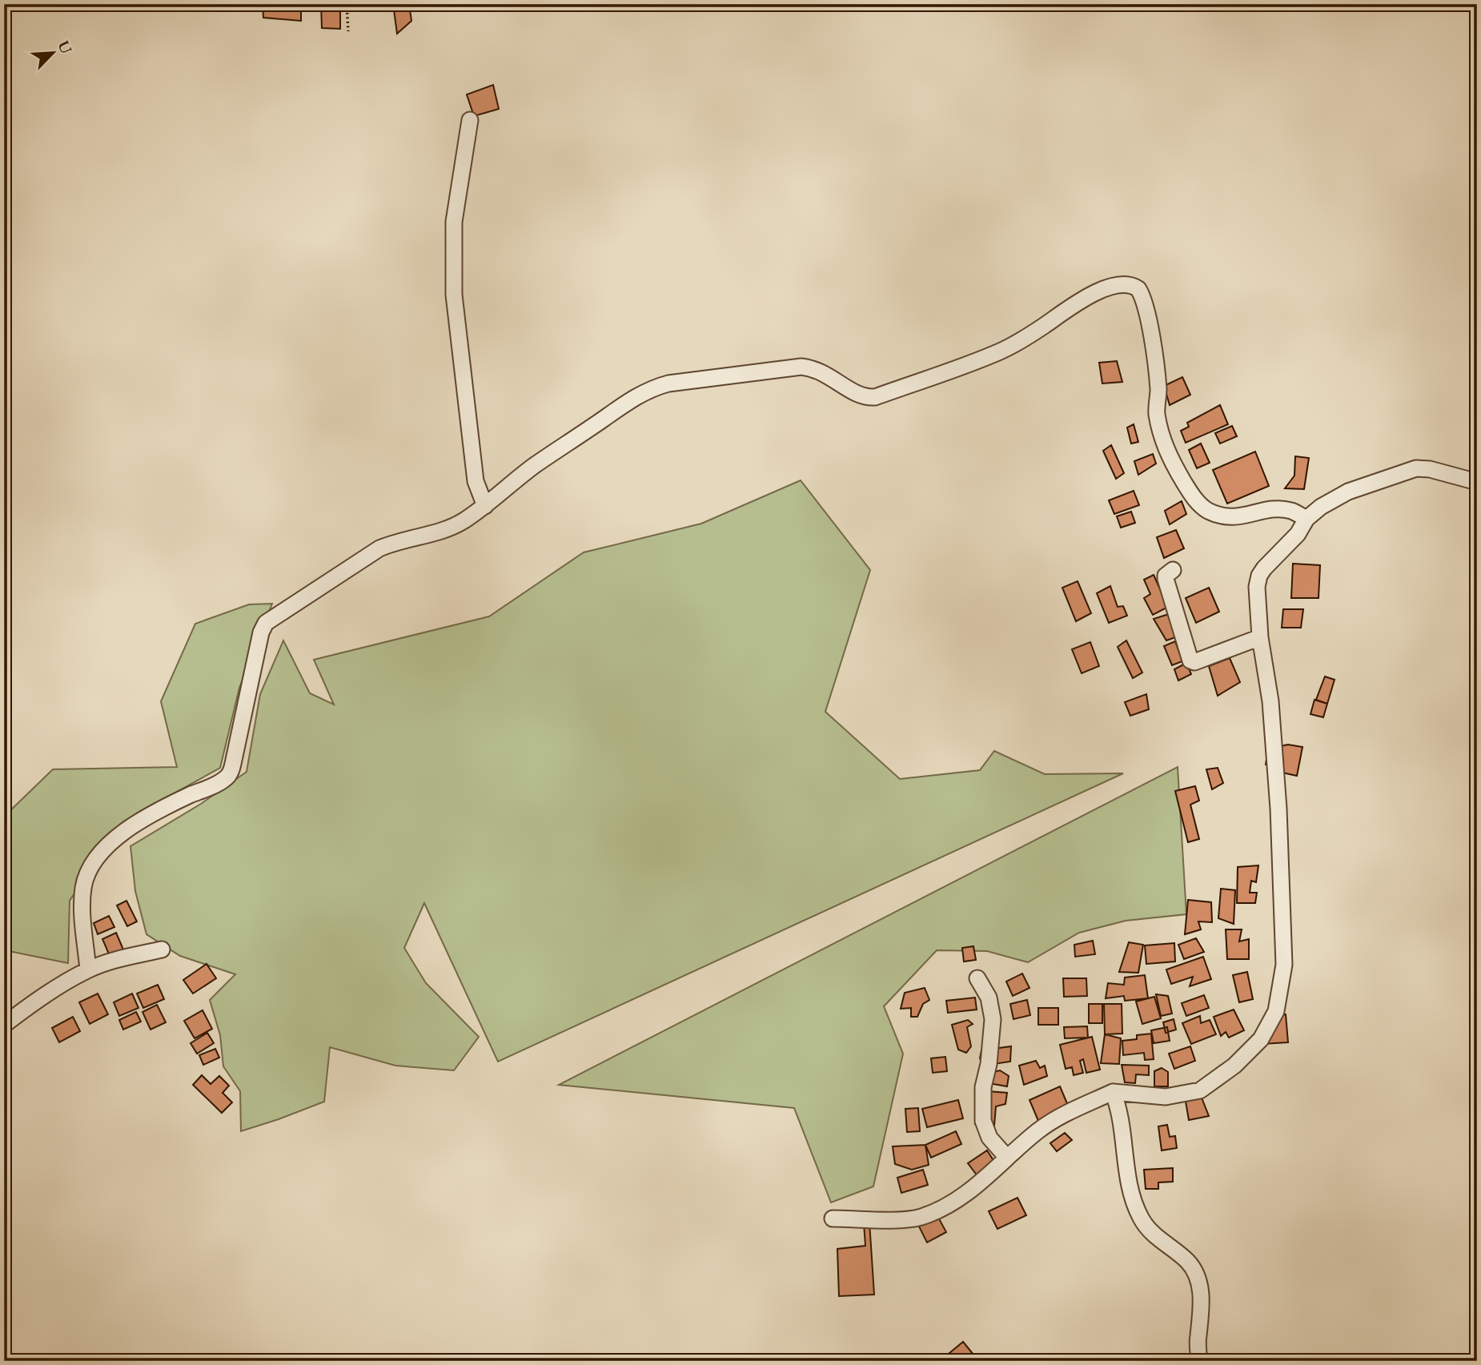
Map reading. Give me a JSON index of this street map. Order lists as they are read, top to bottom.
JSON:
{
  "north": "top right"
}
